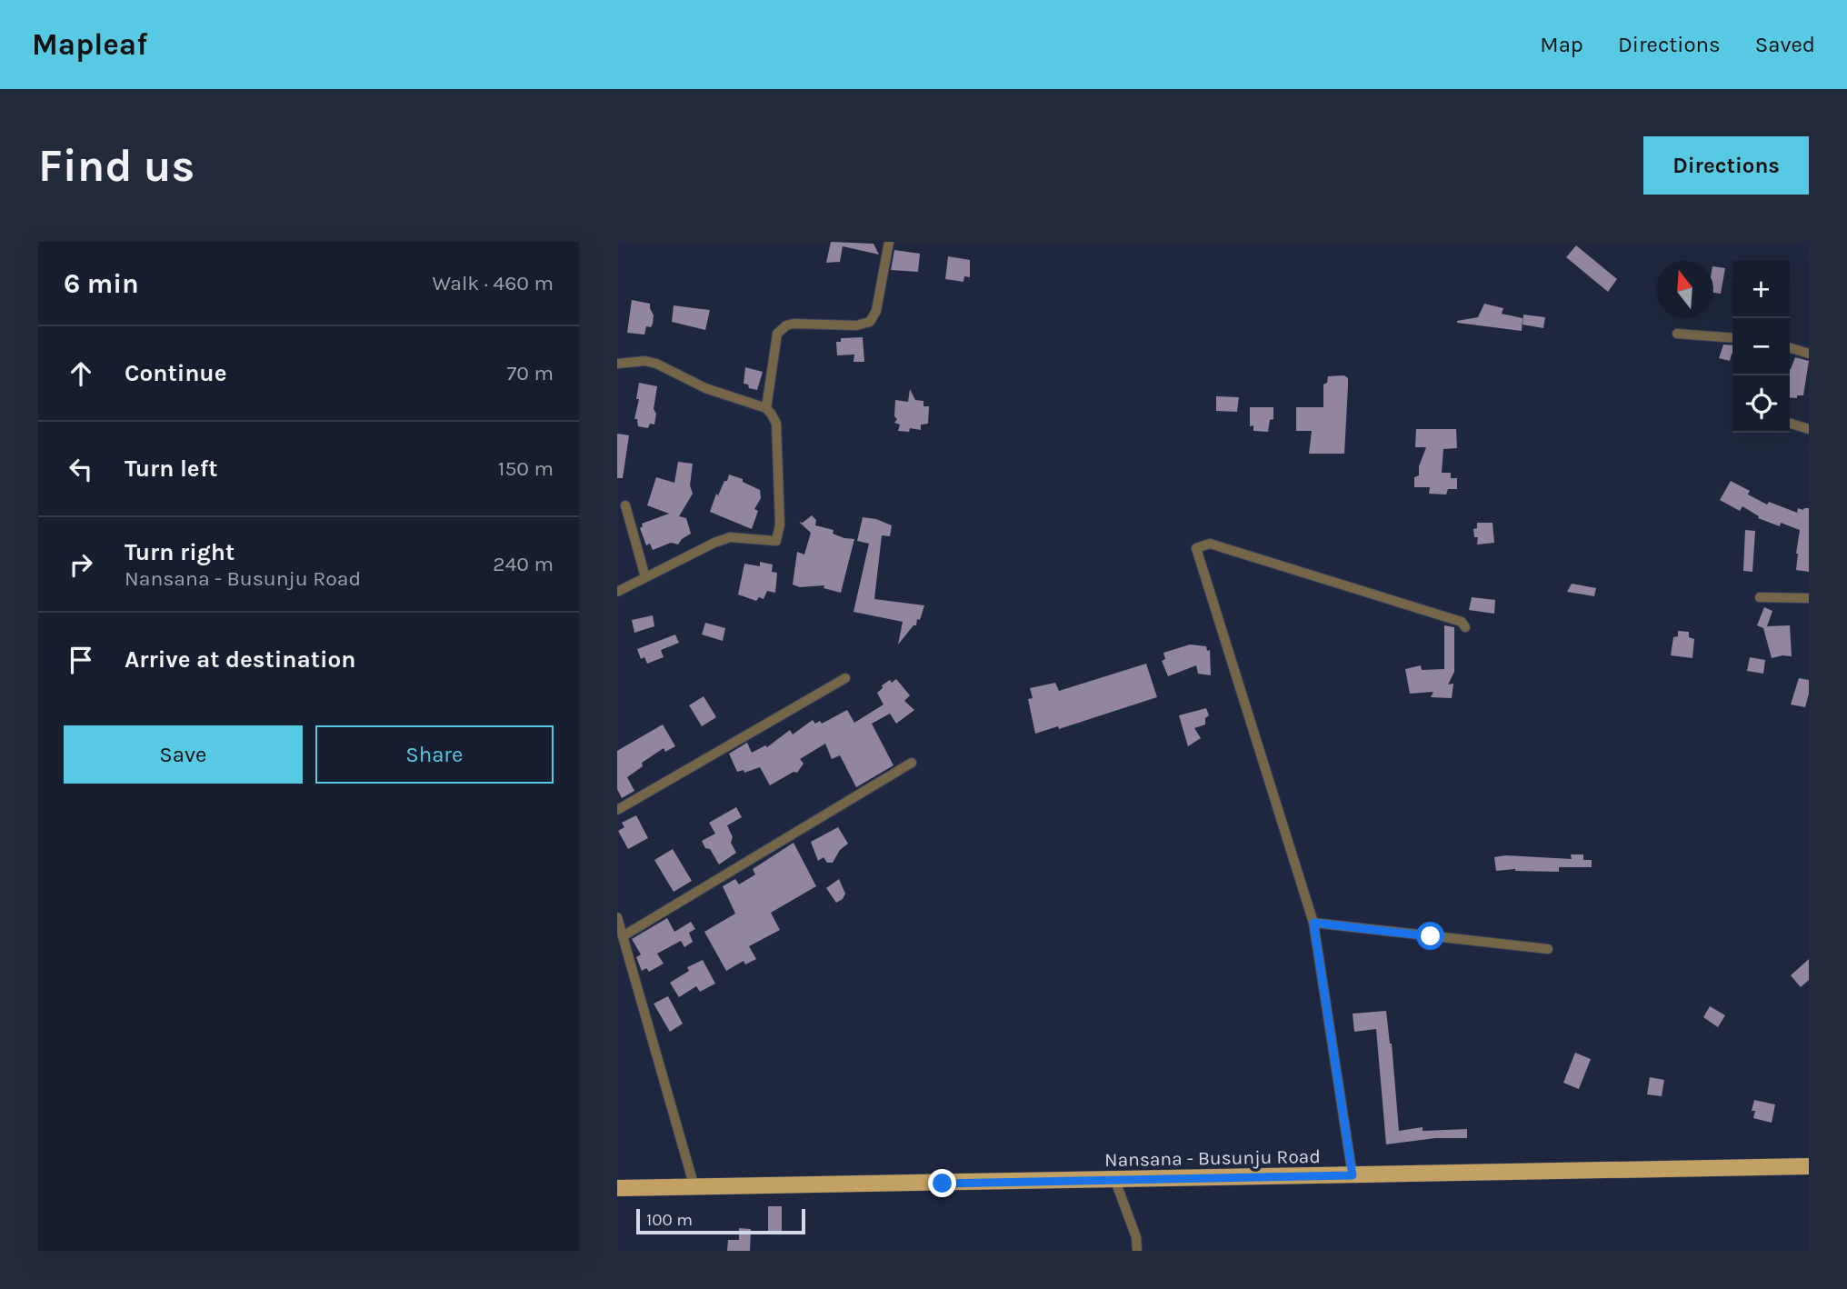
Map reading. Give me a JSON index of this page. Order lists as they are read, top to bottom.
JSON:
{
  "streets": {
    "main road": ["Nansana - Busunju Road"]
  },
  "scale_bar": "100 m",
  "north": "top",
  "page": {
    "header": "Mapleaf",
    "nav": ["Map", "Directions", "Saved"],
    "buttons": [
      "Directions",
      ["Save", "Share"]
    ],
    "title": "Find us",
    "heading": ["6 min", "Walk · 460 m"],
    "map_buttons": ["+", "−"],
    "list": [
      ["Continue", "70 m"],
      ["Turn left", "150 m"],
      ["Turn right", "Nansana - Busunju Road", "240 m"],
      "Arrive at destination"
    ],
    "scale": "100 m"
  }
}
